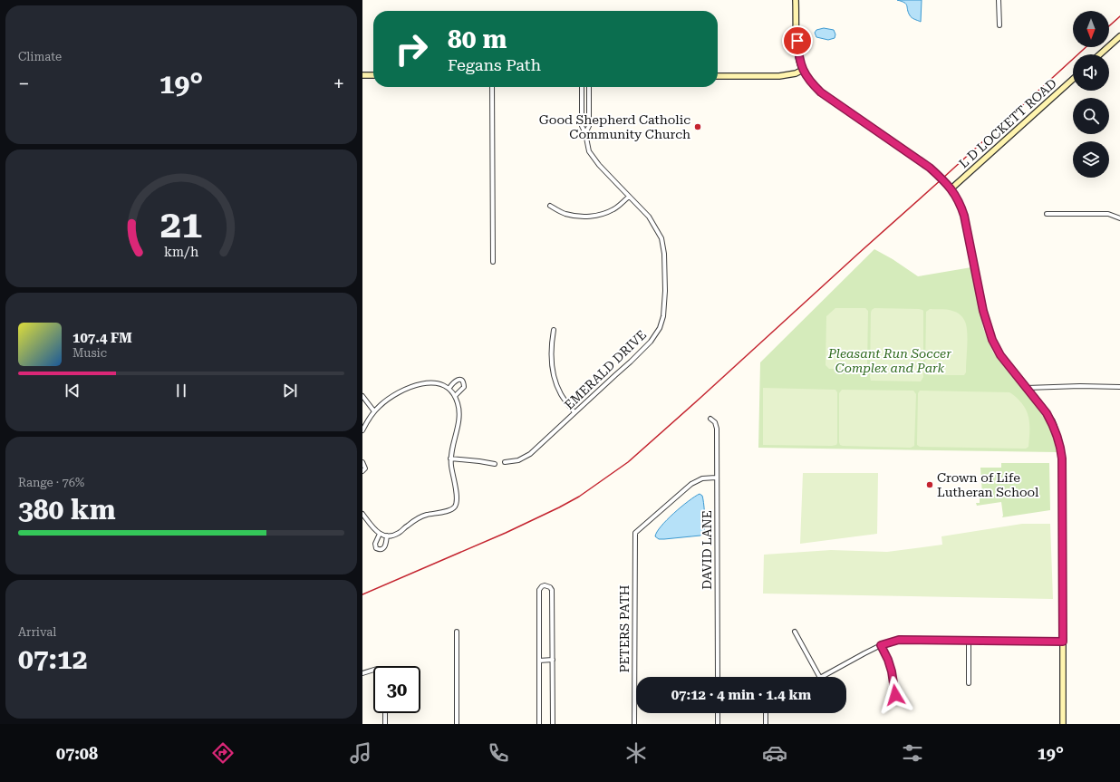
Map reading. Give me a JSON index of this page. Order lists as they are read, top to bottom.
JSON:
{
  "streets": {
    "main road": ["L D LOCKETT ROAD"],
    "street": ["EMERALD DRIVE", "DAVID LANE", "PETERS PATH"]
  },
  "crossings": [
    ["DAVID LANE", "PETERS PATH"]
  ],
  "parks": ["Pleasant Run Soccer Complex and Park"],
  "places": ["Good Shepherd Catholic Community Church", "Crown of Life Lutheran School"],
  "north": "bottom",
  "page": {
    "tile": [
      "Climate",
      ["Range · 76%", "380 km"],
      ["Arrival", "07:12"]
    ],
    "turn": ["80 m", "Fegans Path"],
    "heat": ["−", "19°", "+"],
    "song": ["107.4 FM", "Music"],
    "limit": "30",
    "trip": "07:12 · 4 min · 1.4 km",
    "tabs": ["07:08", "19°"],
    "gauge": ["21", "km/h"]
  }
}
